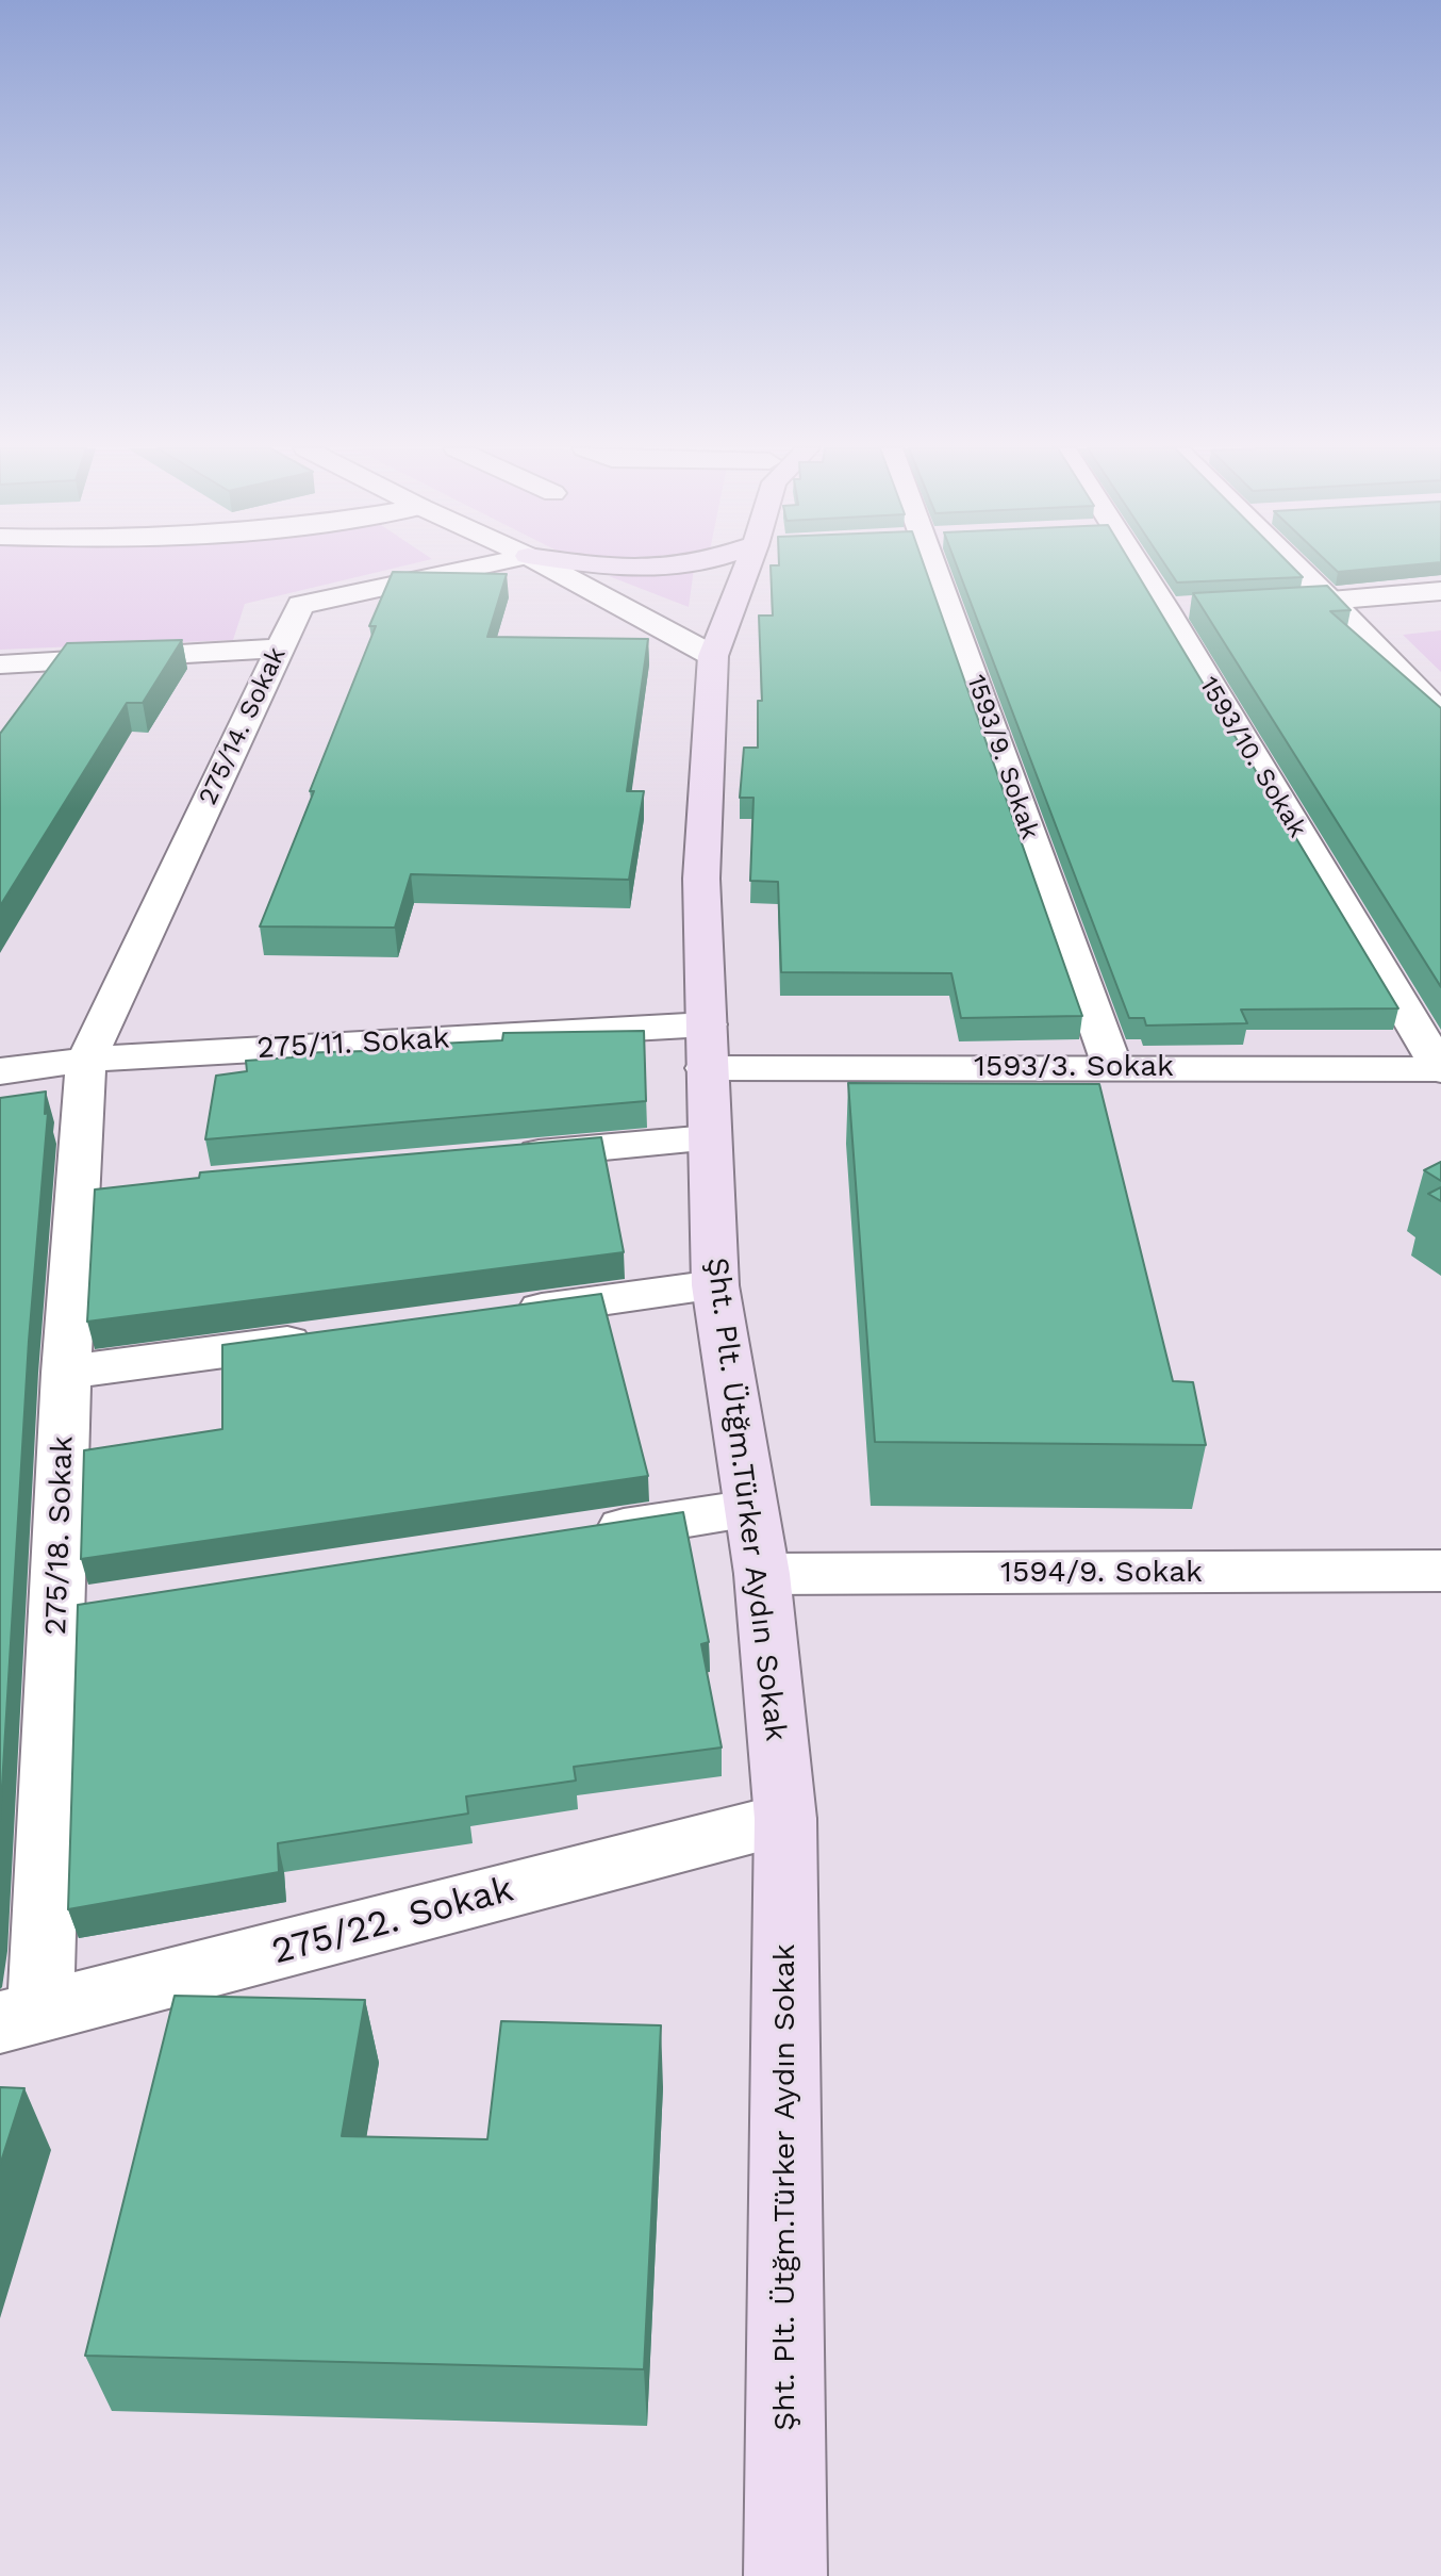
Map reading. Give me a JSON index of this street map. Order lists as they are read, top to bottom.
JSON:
{
  "streets": {
    "main road": ["Şht. Plt. Ütğm.Türker Aydın Sokak"],
    "street": [
      "275/14. Sokak",
      "1593/9. Sokak",
      "1593/10. Sokak",
      "275/11. Sokak",
      "1593/3. Sokak",
      "275/18. Sokak",
      "1594/9. Sokak",
      "275/22. Sokak"
    ]
  },
  "crossings": [
    ["275/14. Sokak", "275/11. Sokak"],
    ["275/14. Sokak", "275/18. Sokak"],
    ["1593/9. Sokak", "1593/3. Sokak"],
    ["1593/10. Sokak", "1593/3. Sokak"],
    ["275/11. Sokak", "1593/3. Sokak"],
    ["275/11. Sokak", "Şht. Plt. Ütğm.Türker Aydın Sokak"],
    ["275/11. Sokak", "275/18. Sokak"],
    ["1593/3. Sokak", "Şht. Plt. Ütğm.Türker Aydın Sokak"],
    ["Şht. Plt. Ütğm.Türker Aydın Sokak", "1594/9. Sokak"],
    ["Şht. Plt. Ütğm.Türker Aydın Sokak", "275/22. Sokak"],
    ["275/18. Sokak", "275/22. Sokak"]
  ]
}
